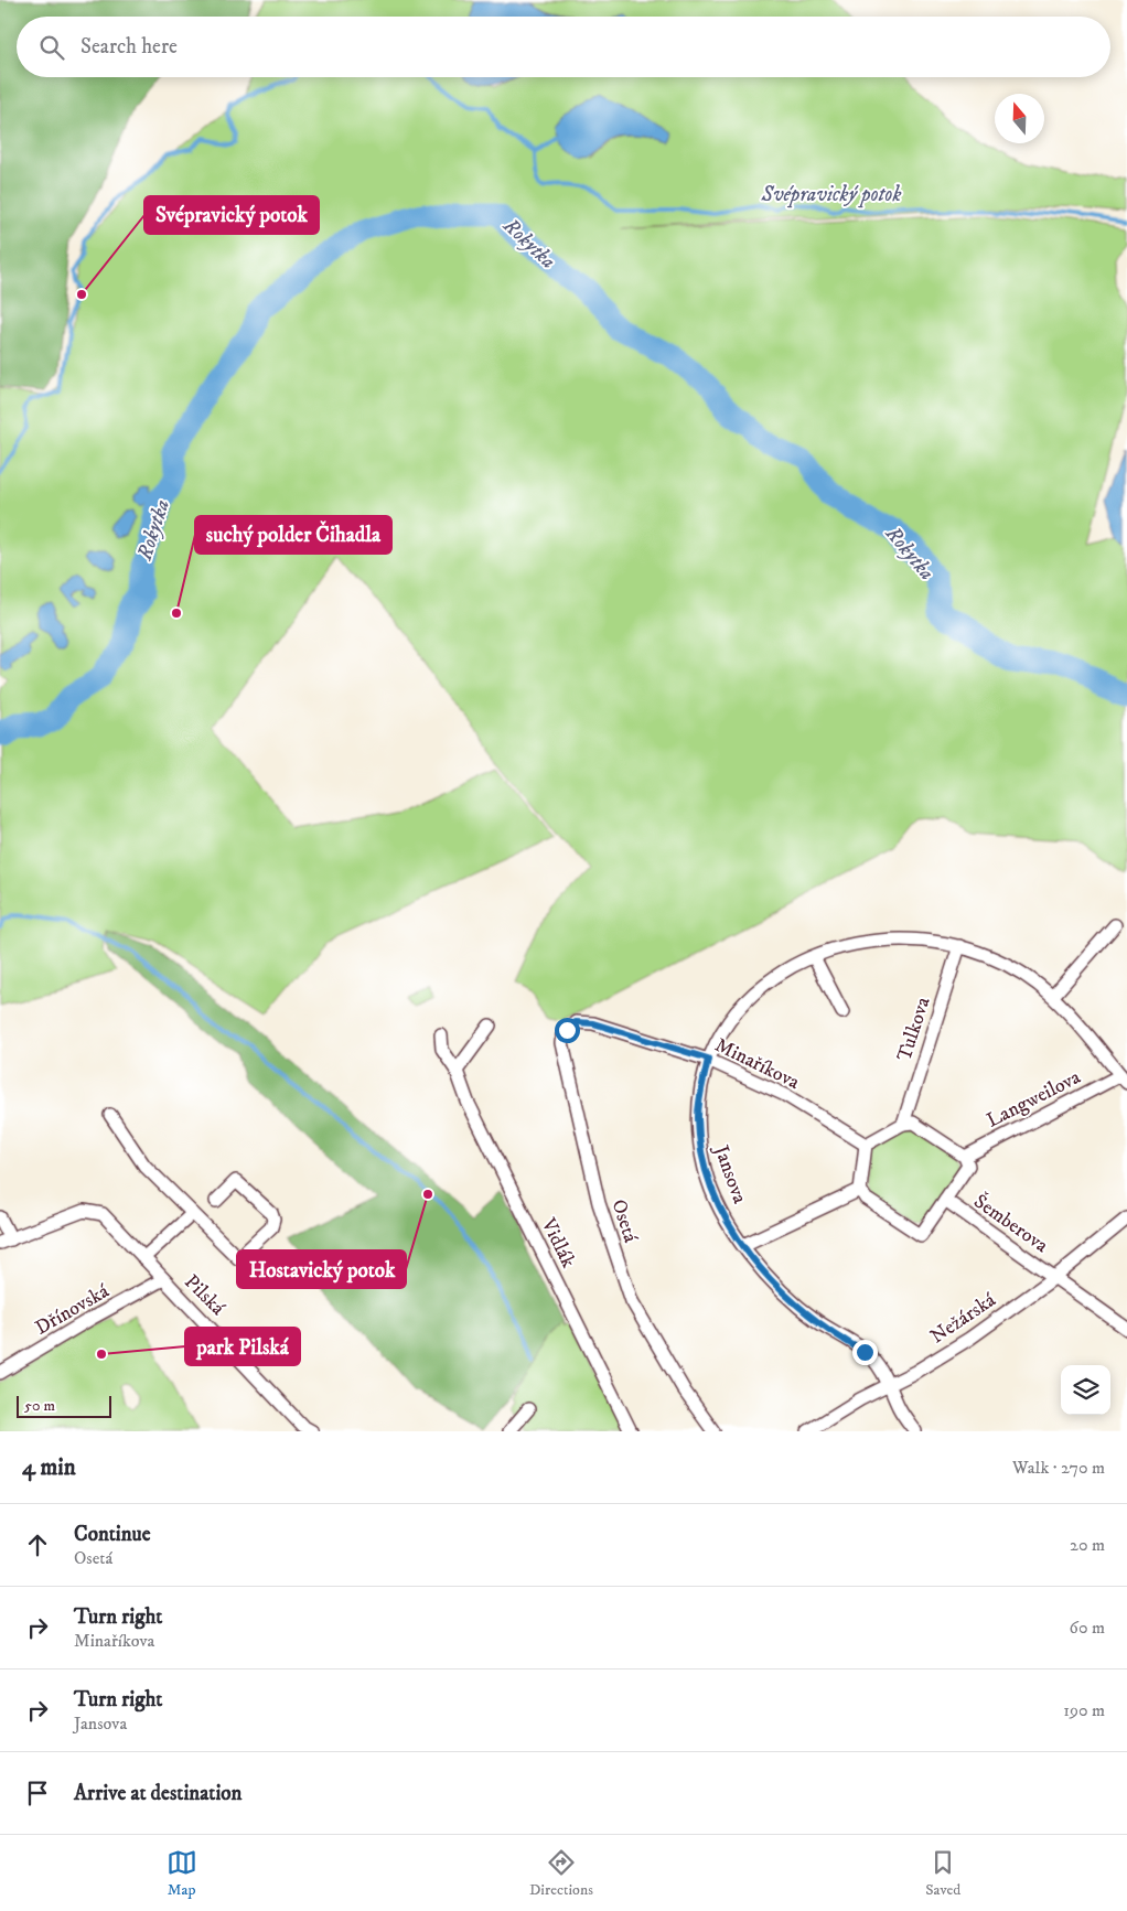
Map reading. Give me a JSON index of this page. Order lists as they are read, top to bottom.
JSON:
{
  "streets": {
    "street": [
      "Tulkova",
      "Minaříkova",
      "Langweilova",
      "Jansova",
      "Osetá",
      "Šemberova",
      "Vidlák",
      "Pilská",
      "Dřínovská",
      "Nežárská"
    ]
  },
  "crossings": [
    ["Tulkova", "Minaříkova"],
    ["Tulkova", "Langweilova"],
    ["Tulkova", "Jansova"],
    ["Tulkova", "Šemberova"],
    ["Minaříkova", "Langweilova"],
    ["Minaříkova", "Jansova"],
    ["Minaříkova", "Osetá"],
    ["Minaříkova", "Šemberova"],
    ["Langweilova", "Jansova"],
    ["Langweilova", "Šemberova"],
    ["Jansova", "Nežárská"],
    ["Šemberova", "Nežárská"],
    ["Pilská", "Dřínovská"]
  ],
  "water": ["Svépravický potok", "Rokytka"],
  "places": [
    "Svépravický potok",
    "suchý polder Čihadla",
    "Hostavický potok",
    "park Pilská"
  ],
  "scale_bar": "50 m",
  "north": "top",
  "page": {
    "search": "Search here",
    "scale": "50 m",
    "heading": ["4 min", "Walk · 270 m"],
    "list": [
      ["Continue", "Osetá", "20 m"],
      ["Turn right", "Minaříkova", "60 m"],
      ["Turn right", "Jansova", "190 m"],
      "Arrive at destination"
    ],
    "nav": ["Map", "Directions", "Saved"]
  }
}
